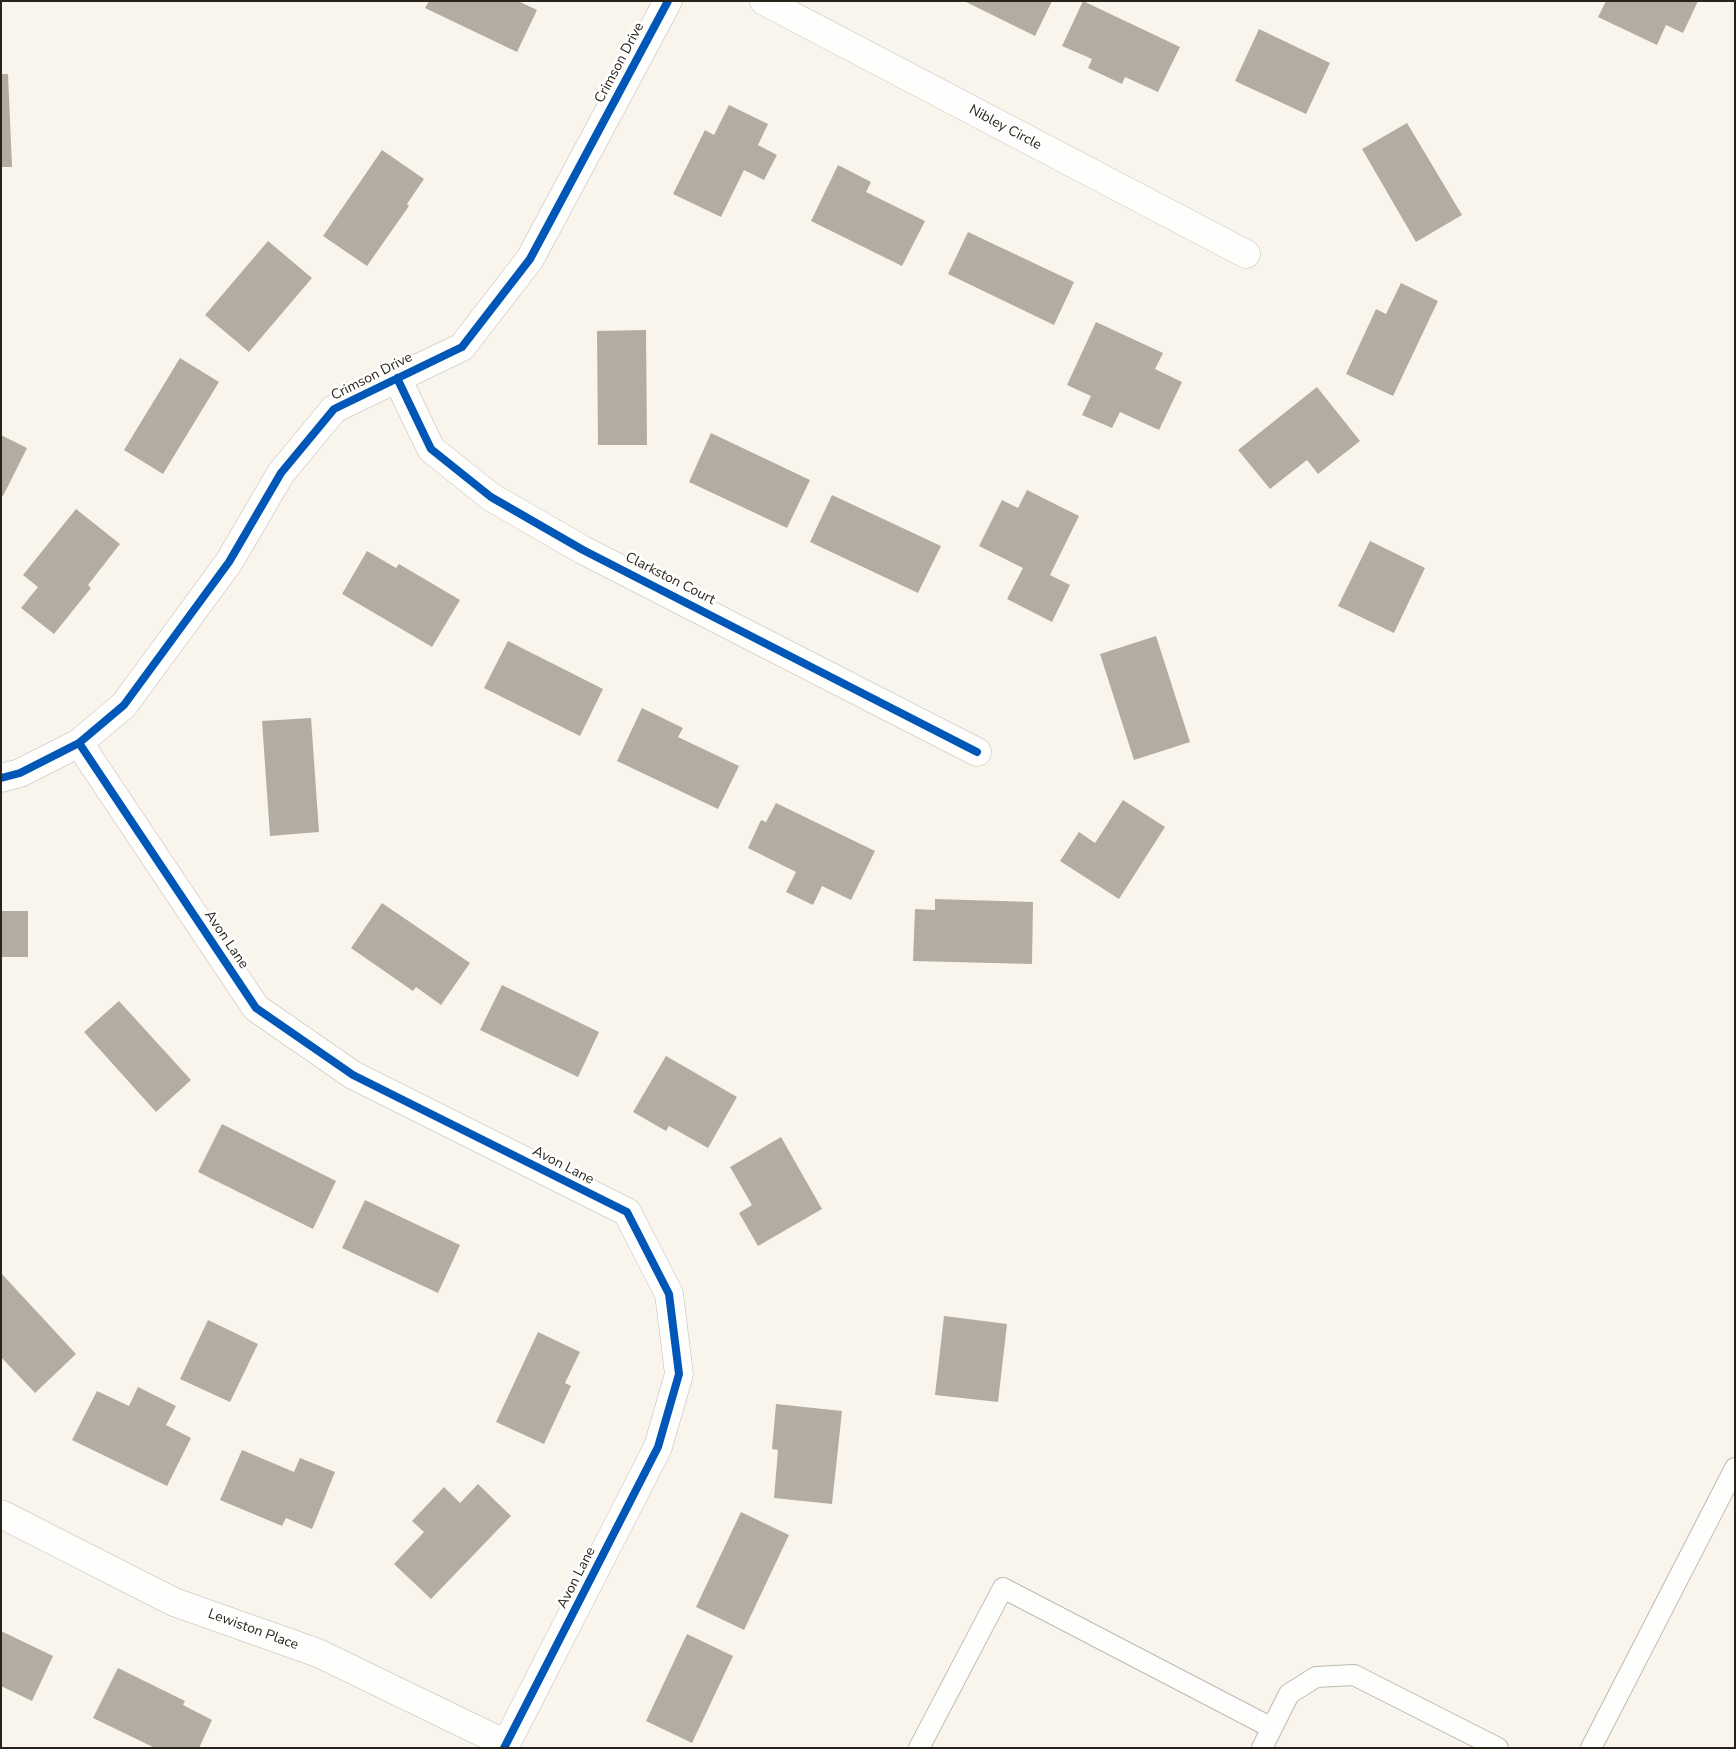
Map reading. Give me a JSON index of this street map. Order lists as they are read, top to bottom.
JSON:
{
  "streets": {
    "street": [
      "Crimson Drive",
      "Nibley Circle",
      "Clarkston Court",
      "Avon Lane",
      "Lewiston Place"
    ]
  },
  "crossings": [
    ["Crimson Drive", "Clarkston Court"],
    ["Crimson Drive", "Avon Lane"],
    ["Avon Lane", "Lewiston Place"]
  ]
}
